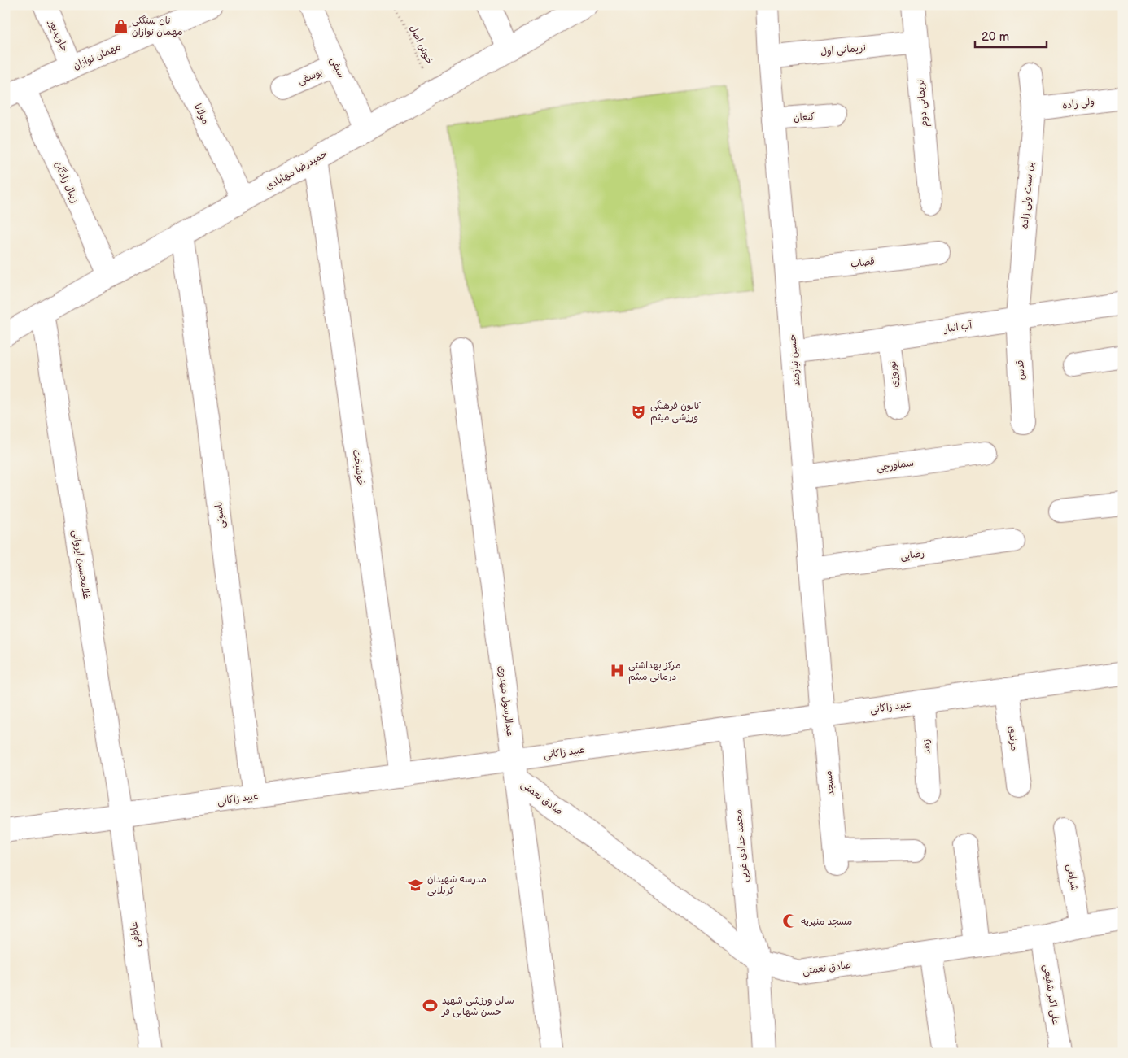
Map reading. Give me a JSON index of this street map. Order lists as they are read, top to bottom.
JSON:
{
  "streets": {
    "street": [
      "جاویدپور",
      "نریمانی اول",
      "مهمان نوازان",
      "سیفی",
      "یوسفی",
      "نریمانی دوم",
      "ولی زاده",
      "مولانا",
      "کنعان",
      "حمیدرضا مهابادی",
      "زینال زادگان",
      "بن بست ولی زاده",
      "قصاب",
      "آب انبار",
      "حسین نیازمند",
      "قدس",
      "نوروزی",
      "سماورچی",
      "خوشبخت",
      "ناسوتی",
      "رضایی",
      "غلامحسین ایروانی",
      "عبدالرسول مهدوی",
      "عبید زاکانی",
      "مرندی",
      "زهد",
      "مسجد",
      "صادق نعمتی",
      "محمد حدادی غربی",
      "شراهی",
      "عاطفی",
      "علی اکبر شفیعی"
    ],
    "path": ["خوش اصل"]
  },
  "crossings": [
    ["جاویدپور", "مهمان نوازان"],
    ["خوش اصل", "حمیدرضا مهابادی"],
    ["نریمانی اول", "نریمانی دوم"],
    ["نریمانی اول", "حسین نیازمند"],
    ["مهمان نوازان", "مولانا"],
    ["مهمان نوازان", "زینال زادگان"],
    ["سیفی", "یوسفی"],
    ["سیفی", "حمیدرضا مهابادی"],
    ["ولی زاده", "بن بست ولی زاده"],
    ["مولانا", "حمیدرضا مهابادی"],
    ["کنعان", "حسین نیازمند"],
    ["حمیدرضا مهابادی", "زینال زادگان"],
    ["حمیدرضا مهابادی", "خوشبخت"],
    ["حمیدرضا مهابادی", "ناسوتی"],
    ["حمیدرضا مهابادی", "غلامحسین ایروانی"],
    ["بن بست ولی زاده", "آب انبار"],
    ["بن بست ولی زاده", "قدس"],
    ["قصاب", "حسین نیازمند"],
    ["آب انبار", "حسین نیازمند"],
    ["آب انبار", "قدس"],
    ["آب انبار", "نوروزی"],
    ["حسین نیازمند", "سماورچی"],
    ["حسین نیازمند", "رضایی"],
    ["حسین نیازمند", "عبید زاکانی"],
    ["حسین نیازمند", "مسجد"],
    ["خوشبخت", "عبید زاکانی"],
    ["ناسوتی", "عبید زاکانی"],
    ["غلامحسین ایروانی", "عبید زاکانی"],
    ["غلامحسین ایروانی", "عاطفی"],
    ["عبدالرسول مهدوی", "عبید زاکانی"],
    ["عبدالرسول مهدوی", "صادق نعمتی"],
    ["عبید زاکانی", "مرندی"],
    ["عبید زاکانی", "زهد"],
    ["عبید زاکانی", "مسجد"],
    ["عبید زاکانی", "صادق نعمتی"],
    ["عبید زاکانی", "محمد حدادی غربی"],
    ["عبید زاکانی", "عاطفی"],
    ["صادق نعمتی", "محمد حدادی غربی"],
    ["صادق نعمتی", "شراهی"],
    ["صادق نعمتی", "علی اکبر شفیعی"]
  ],
  "places": {
    "shop": ["نان سنگکی مهمان‌ نوازان"],
    "theatre": ["کانون فرهنگی ورزشی میثم"],
    "hospital": ["مرکز بهداشتی درمانی میثم"],
    "school or university": ["مدرسه شهیدان کربلایی"],
    "mosque": ["مسجد منیریه"],
    "sports": ["سالن ورزشی شهید حسن شهابی فر"]
  },
  "scale_bar": "20 m"
}
